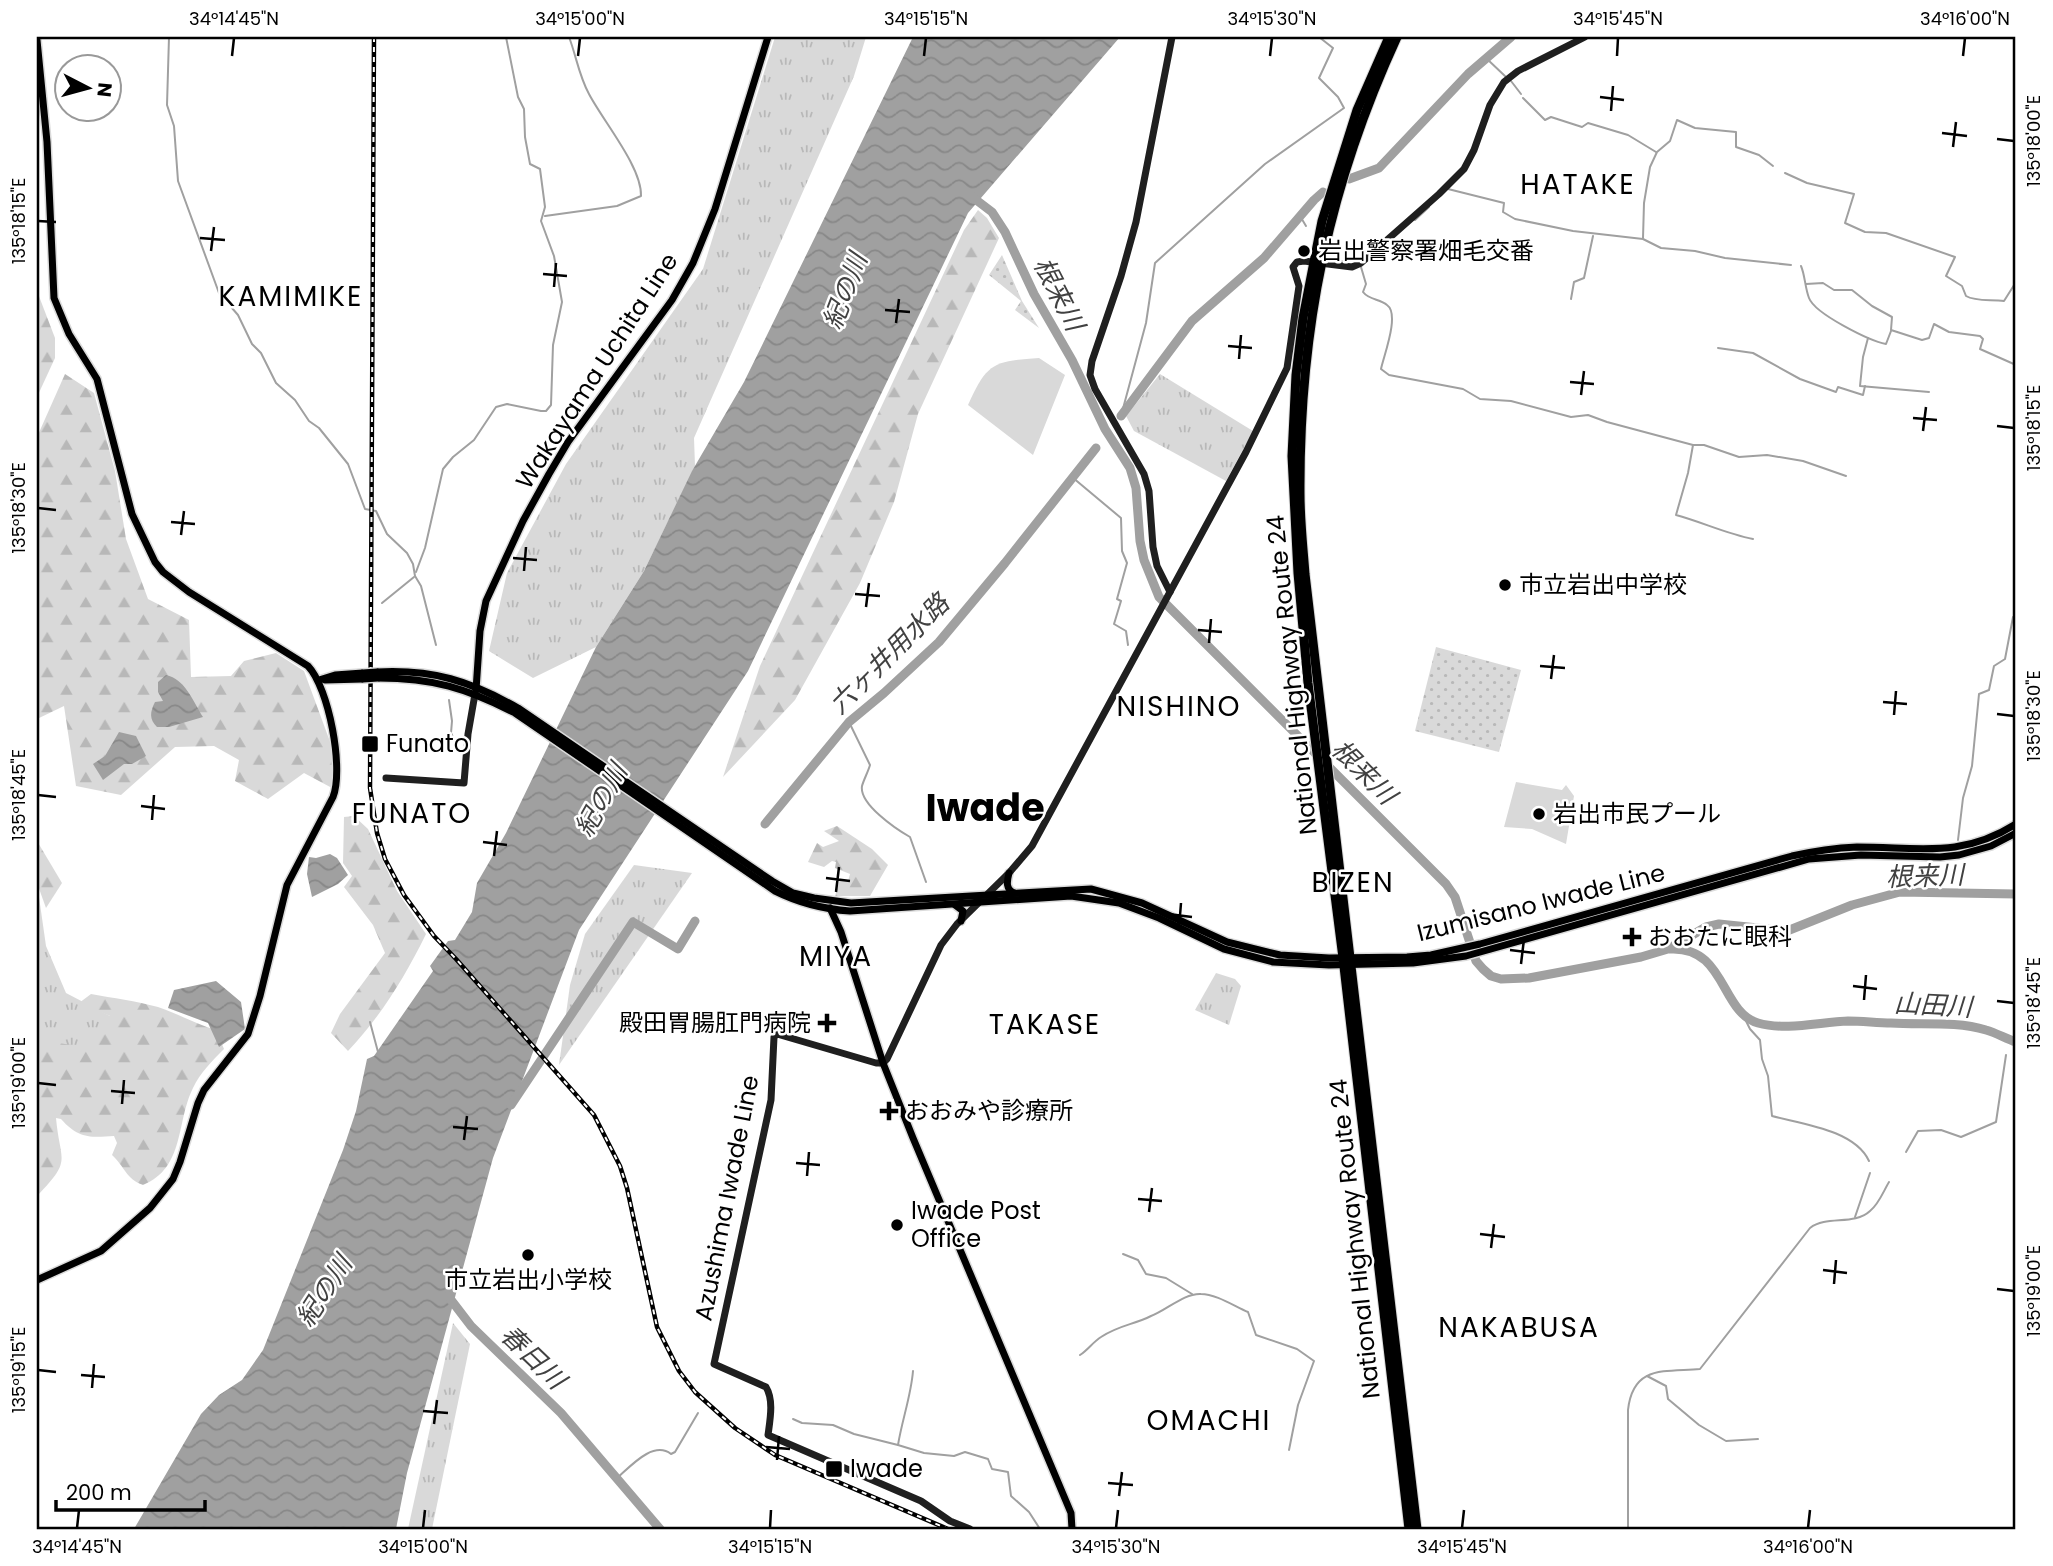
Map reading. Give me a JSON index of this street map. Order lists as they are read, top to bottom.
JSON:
{
  "streets": {
    "highway": ["National Highway Route 24"],
    "main road": ["Wakayama Uchita Line", "Izumisano Iwade Line", "Azushima Iwade Line"]
  },
  "crossings": [
    ["National Highway Route 24", "Izumisano Iwade Line"]
  ],
  "districts": [
    "HATAKE",
    "KAMIMIKE",
    "NISHINO",
    "Iwade",
    "FUNATO",
    "BIZEN",
    "MIYA",
    "TAKASE",
    "NAKABUSA",
    "OMACHI"
  ],
  "water": [
    "紀の川",
    "根来川",
    "六ヶ井用水路",
    "山田川",
    "春日川"
  ],
  "places": {
    "other": [
      "岩出警察署畑毛交番",
      "市立岩出中学校",
      "岩出市民プール",
      "Iwade Post Office",
      "市立岩出小学校"
    ],
    "transit": ["Funato", "Iwade"],
    "health": ["おおたに眼科", "殿田胃腸肛門病院", "おおみや診療所"]
  },
  "scale_bar": "200 m",
  "north": "right",
  "coordinates": [
    "34°14'45\"N",
    "34°15'00\"N",
    "34°15'15\"N",
    "34°15'30\"N",
    "34°15'45\"N",
    "34°16'00\"N",
    "135°18'00\"E",
    "135°18'15\"E",
    "135°18'30\"E",
    "135°18'45\"E",
    "135°19'00\"E",
    "135°19'15\"E"
  ]
}
